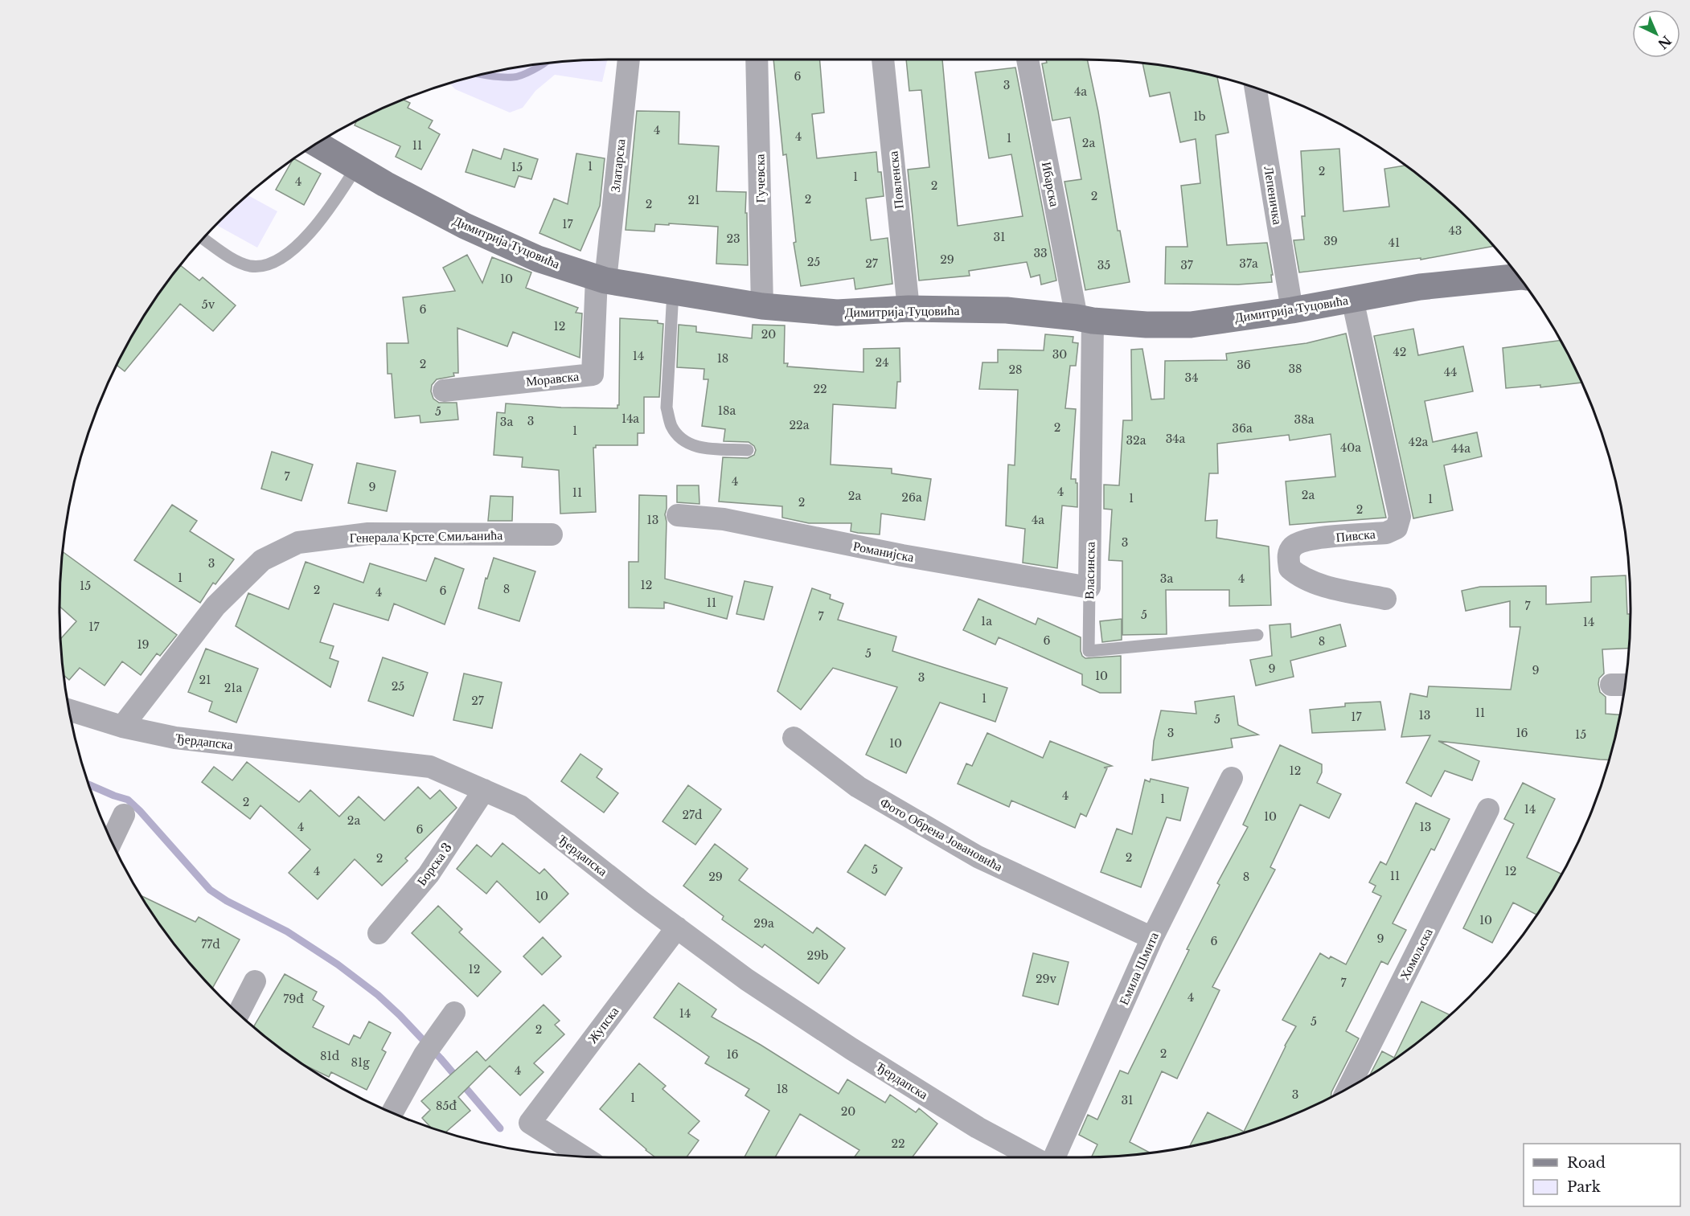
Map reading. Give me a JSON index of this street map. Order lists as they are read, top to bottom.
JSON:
{
  "streets": {
    "street": [
      "Златарска",
      "Гучевска",
      "Повленска",
      "Ибарска",
      "Лепеничка",
      "Димитрија Туцовића",
      "Моравска",
      "Пивска",
      "Генерала Крсте Смиљанића",
      "Романијска",
      "Власинска",
      "Ђердапска",
      "Фото Обрена Јовановића",
      "Борска 3",
      "Хомољска",
      "Емила Шмита",
      "Жупска"
    ]
  },
  "crossings": [
    ["Златарска", "Димитрија Туцовића"],
    ["Златарска", "Моравска"],
    ["Гучевска", "Димитрија Туцовића"],
    ["Повленска", "Димитрија Туцовића"],
    ["Ибарска", "Димитрија Туцовића"],
    ["Ибарска", "Власинска"],
    ["Лепеничка", "Димитрија Туцовића"],
    ["Димитрија Туцовића", "Моравска"],
    ["Димитрија Туцовића", "Пивска"],
    ["Димитрија Туцовића", "Власинска"],
    ["Генерала Крсте Смиљанића", "Ђердапска"],
    ["Романијска", "Власинска"],
    ["Ђердапска", "Борска 3"],
    ["Ђердапска", "Жупска"],
    ["Фото Обрена Јовановића", "Емила Шмита"]
  ],
  "house_numbers": [
    "6",
    "3",
    "4a",
    "1b",
    "4",
    "4",
    "1",
    "2a",
    "11",
    "1",
    "15",
    "2",
    "1",
    "4",
    "2",
    "2",
    "2",
    "21",
    "2",
    "17",
    "43",
    "31",
    "23",
    "39",
    "41",
    "33",
    "29",
    "25",
    "27",
    "37a",
    "35",
    "37",
    "10",
    "5v",
    "6",
    "12",
    "20",
    "42",
    "30",
    "14",
    "18",
    "24",
    "2",
    "36",
    "38",
    "28",
    "44",
    "34",
    "22",
    "18a",
    "5",
    "14a",
    "38a",
    "3",
    "3a",
    "22a",
    "2",
    "36a",
    "1",
    "34a",
    "32a",
    "42a",
    "40a",
    "44a",
    "7",
    "4",
    "9",
    "4",
    "11",
    "2a",
    "2a",
    "26a",
    "1",
    "1",
    "2",
    "2",
    "13",
    "4a",
    "3",
    "3",
    "1",
    "3a",
    "4",
    "12",
    "15",
    "8",
    "2",
    "6",
    "4",
    "11",
    "7",
    "5",
    "7",
    "1a",
    "14",
    "17",
    "6",
    "8",
    "19",
    "5",
    "9",
    "9",
    "10",
    "3",
    "21",
    "25",
    "21a",
    "1",
    "27",
    "11",
    "13",
    "17",
    "5",
    "3",
    "16",
    "15",
    "10",
    "12",
    "4",
    "1",
    "2",
    "14",
    "27d",
    "10",
    "2a",
    "4",
    "13",
    "6",
    "2",
    "2",
    "5",
    "4",
    "12",
    "11",
    "29",
    "8",
    "10",
    "10",
    "29a",
    "9",
    "6",
    "77d",
    "29b",
    "12",
    "29v",
    "7",
    "4",
    "79đ",
    "14",
    "5",
    "2",
    "2",
    "16",
    "81d",
    "81g",
    "4",
    "18",
    "3",
    "1",
    "31",
    "85đ",
    "20",
    "22"
  ],
  "legend": ["Road", "Park"],
  "north": "bottom right"
}
